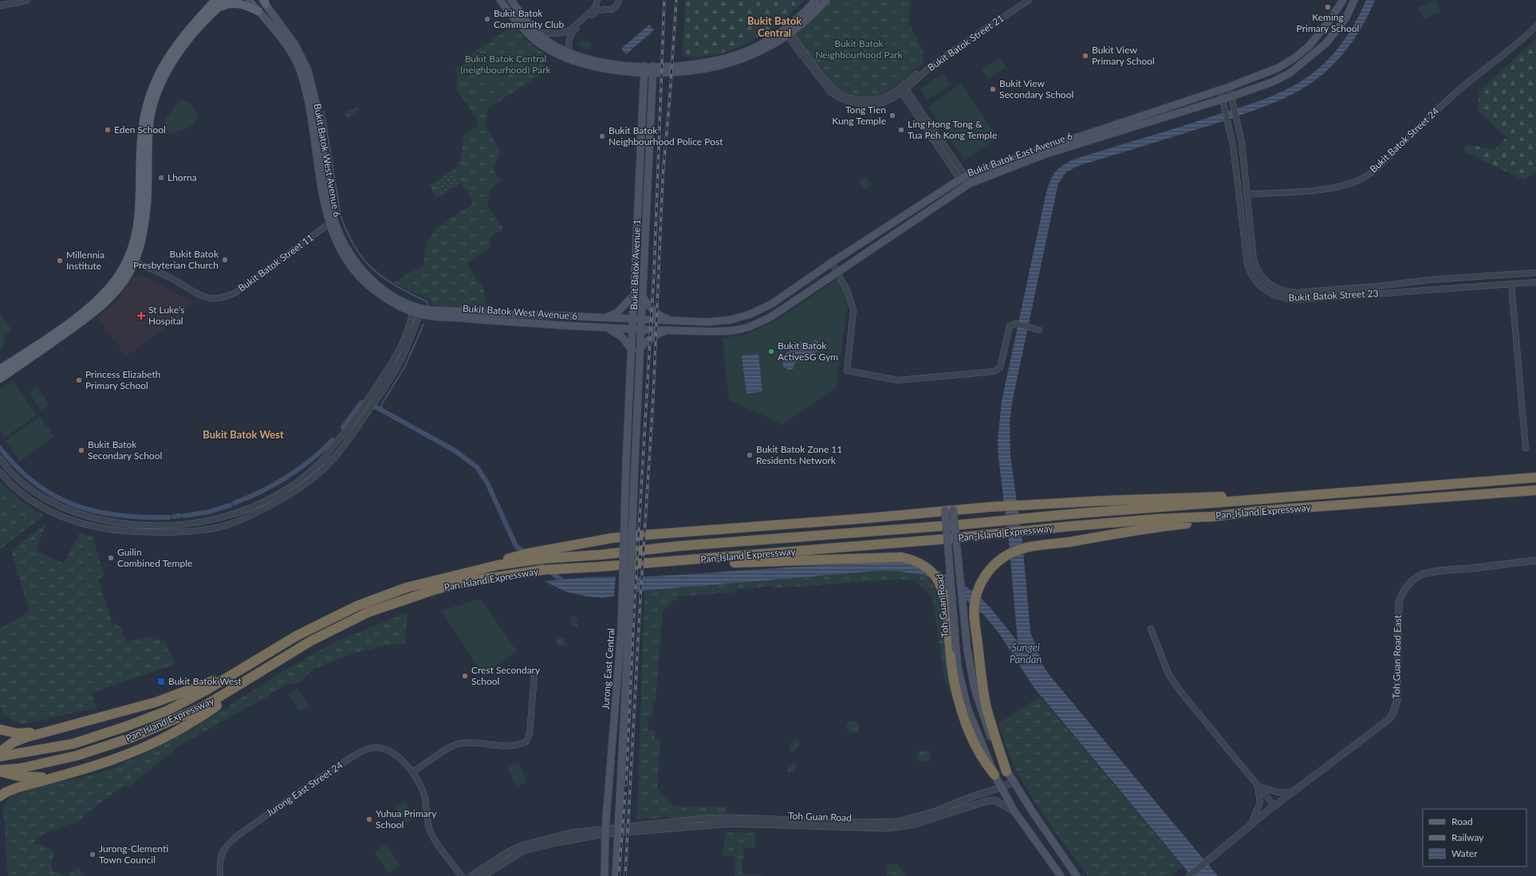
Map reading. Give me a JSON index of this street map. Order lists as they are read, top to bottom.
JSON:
{
  "streets": {
    "highway": ["Pan-Island Expressway"],
    "main road": [
      "Bukit Batok East Avenue 6",
      "Bukit Batok West Avenue 6",
      "Bukit Batok Avenue 1",
      "Toh Guan Road",
      "Jurong East Central"
    ],
    "street": [
      "Bukit Batok Street 21",
      "Bukit Batok Street 24",
      "Bukit Batok Street 11",
      "Bukit Batok Street 23",
      "Toh Guan Road East",
      "Jurong East Street 24"
    ]
  },
  "crossings": [
    ["Bukit Batok Street 24", "Bukit Batok Street 23"],
    ["Bukit Batok East Avenue 6", "Bukit Batok West Avenue 6"],
    ["Bukit Batok East Avenue 6", "Bukit Batok Avenue 1"],
    ["Bukit Batok East Avenue 6", "Bukit Batok Street 23"],
    ["Bukit Batok West Avenue 6", "Bukit Batok Street 11"],
    ["Bukit Batok West Avenue 6", "Bukit Batok Avenue 1"],
    ["Bukit Batok Avenue 1", "Jurong East Central"],
    ["Toh Guan Road", "Jurong East Central"]
  ],
  "districts": ["Bukit Batok Central", "Bukit Batok West"],
  "water": ["Sungei Pandan"],
  "parks": ["Bukit Batok Neighbourhood Park", "Bukit Batok Central (neighbourhood) Park"],
  "places": {
    "other": [
      "Keming Primary School",
      "Bukit Batok Community Club",
      "Bukit View Primary School",
      "Bukit View Secondary School",
      "Tong Tien Kung Temple",
      "Eden School",
      "Ling Hong Tong & Tua Peh Kong Temple",
      "Bukit Batok Neighbourhood Police Post",
      "Lhorna",
      "Bukit Batok Presbyterian Church",
      "Millennia Institute",
      "Bukit Batok ActiveSG Gym",
      "Princess Elizabeth Primary School",
      "Bukit Batok Secondary School",
      "Bukit Batok Zone 11 Residents Network",
      "Guilin Combined Temple",
      "Crest Secondary School",
      "Yuhua Primary School",
      "Jurong-Clementi Town Council"
    ],
    "health": ["St Luke’s Hospital"],
    "transit": ["Bukit Batok West"]
  },
  "legend": ["Road", "Railway", "Water"]
}
